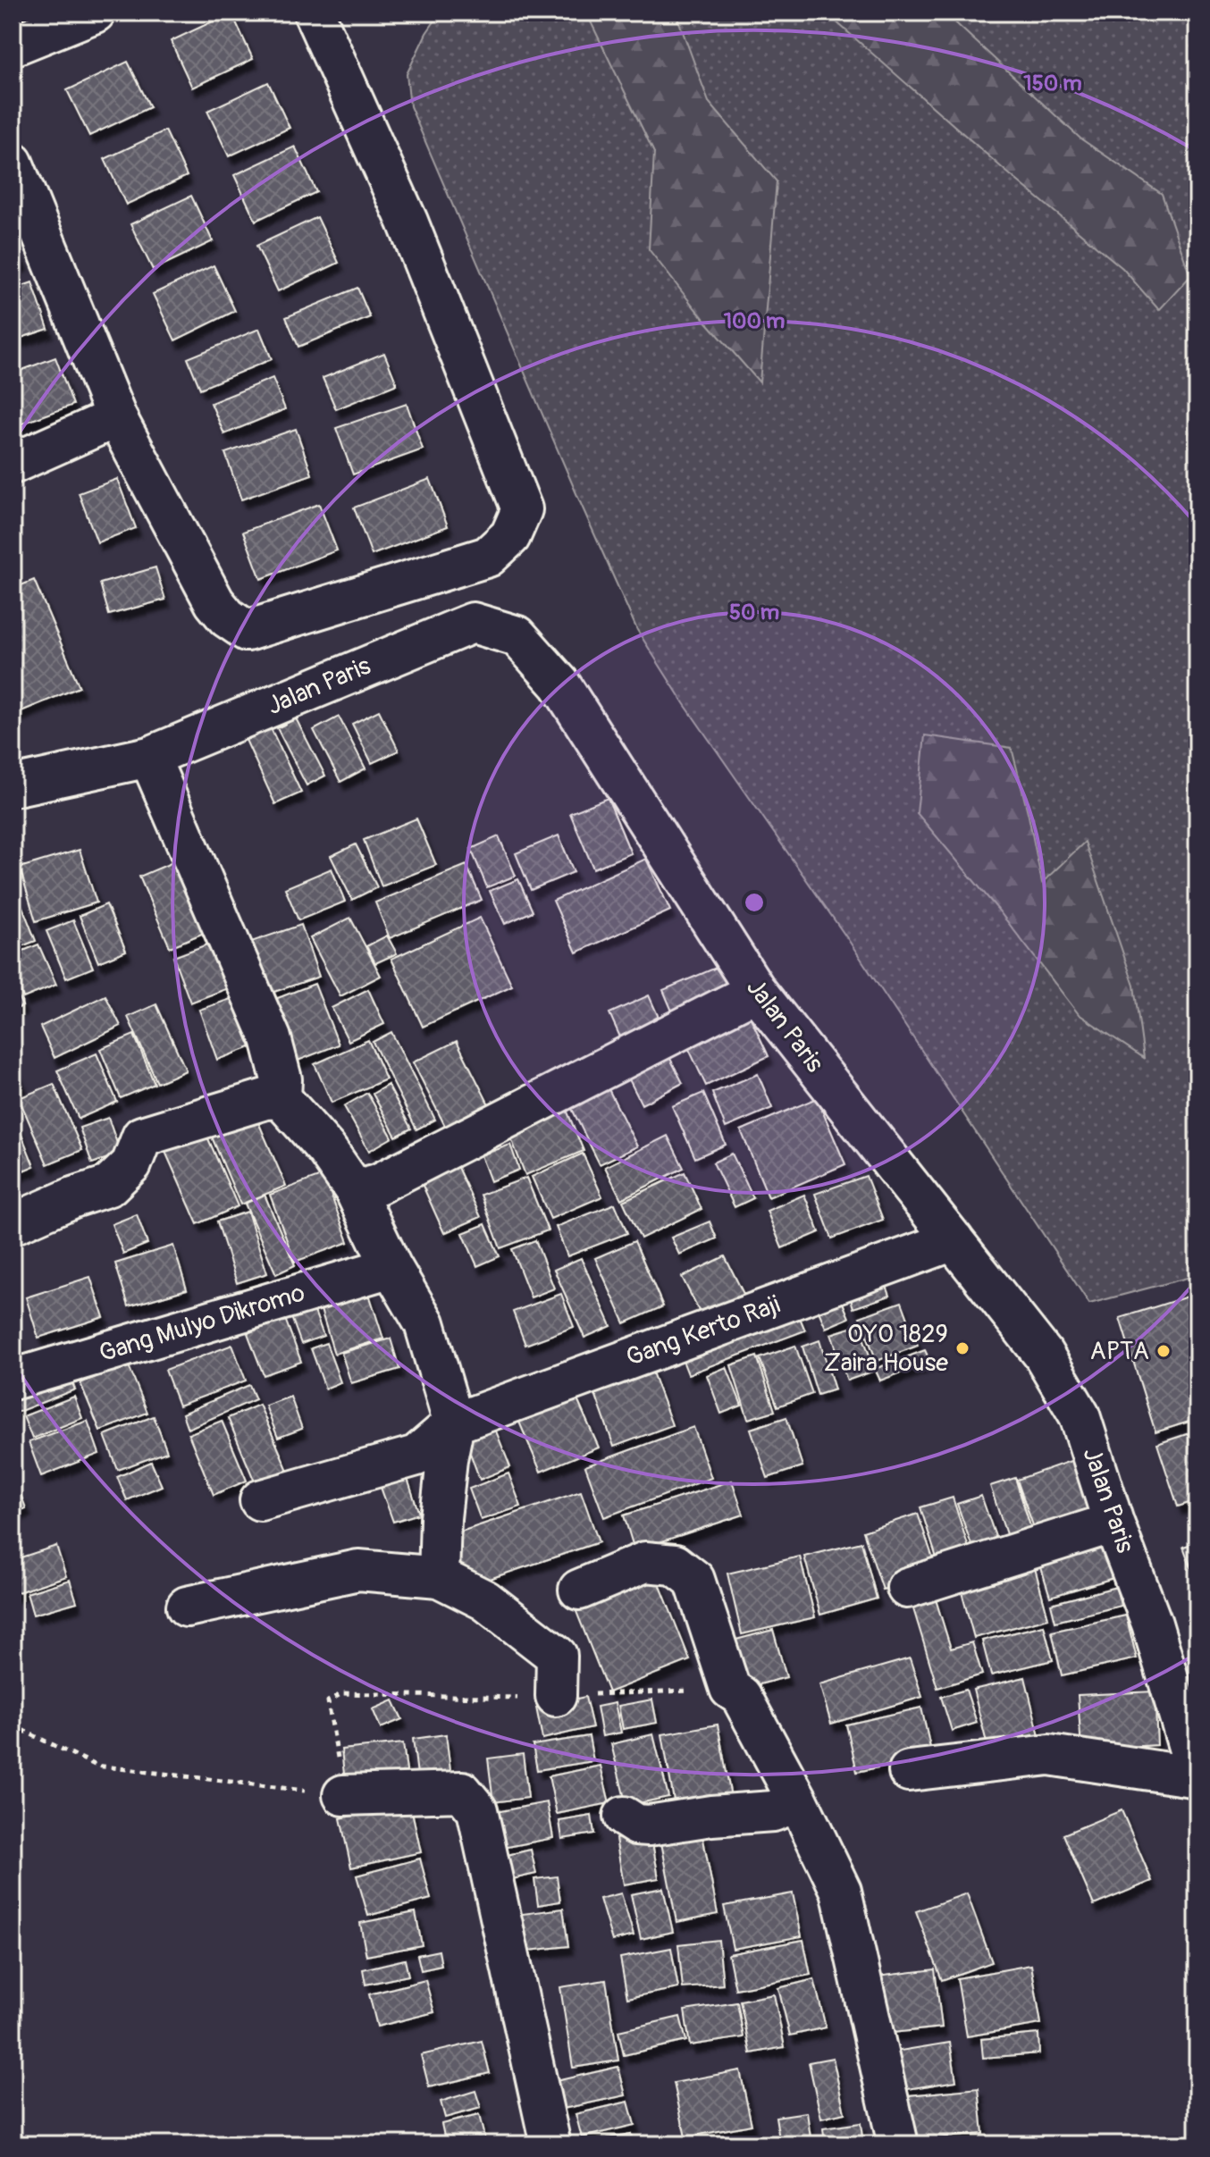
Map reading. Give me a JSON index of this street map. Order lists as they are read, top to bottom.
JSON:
{
  "streets": {
    "street": ["Jalan Paris", "Gang Mulyo Dikromo", "Gang Kerto Raji"]
  },
  "crossings": [
    ["Jalan Paris", "Gang Kerto Raji"]
  ],
  "places": ["OYO 1829 Zaira House", "APTA"],
  "rings": ["150 m", "100 m", "50 m"]
}
